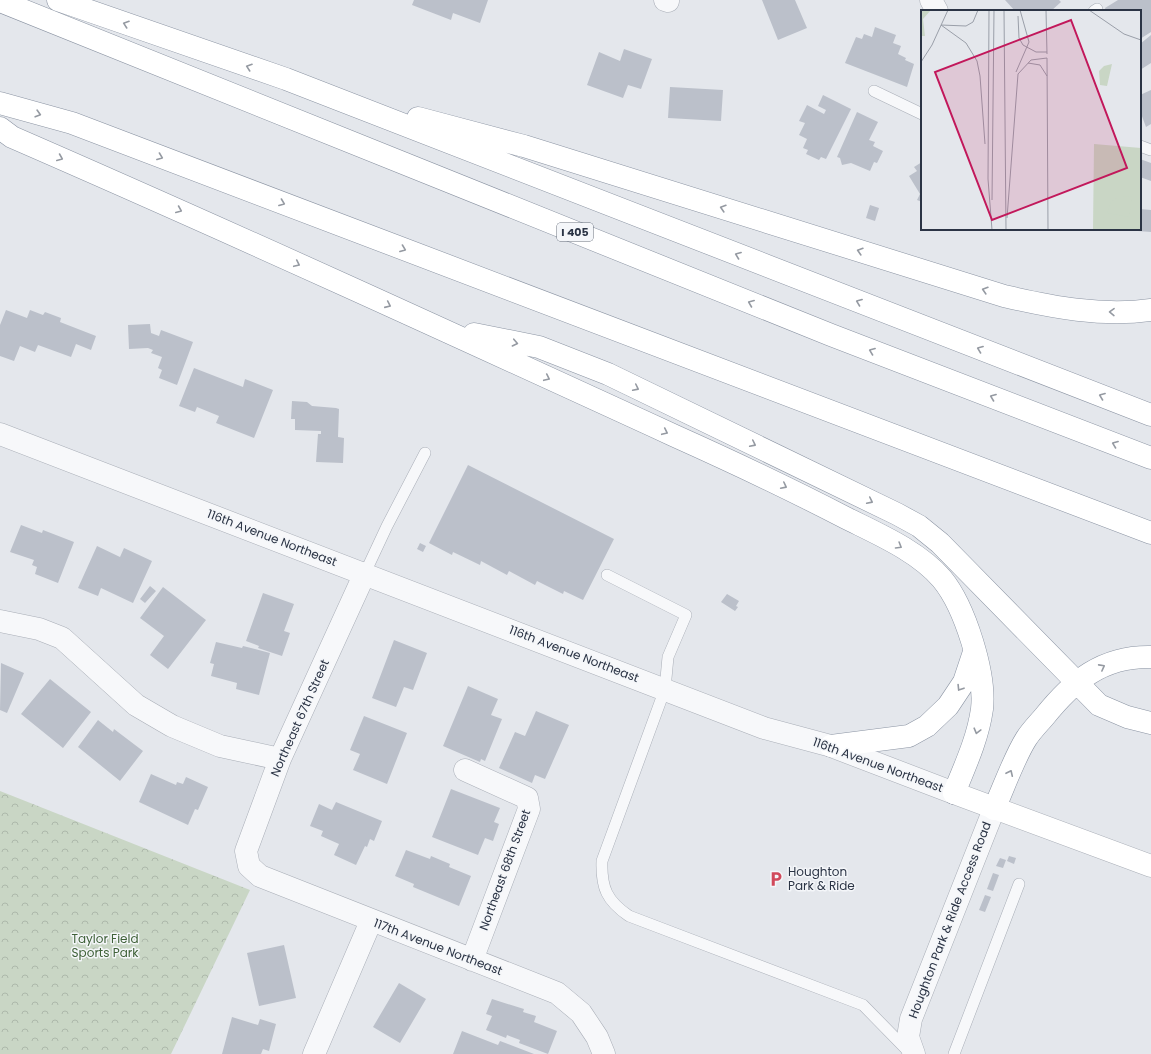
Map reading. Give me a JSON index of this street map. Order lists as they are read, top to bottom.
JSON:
{
  "streets": {
    "main road": ["I 405", "116th Avenue Northeast"],
    "street": [
      "Northeast 67th Street",
      "Northeast 68th Street",
      "Houghton Park & Ride Access Road",
      "117th Avenue Northeast"
    ]
  },
  "crossings": [
    ["116th Avenue Northeast", "Northeast 67th Street"],
    ["116th Avenue Northeast", "Houghton Park & Ride Access Road"],
    ["Northeast 67th Street", "117th Avenue Northeast"],
    ["Northeast 68th Street", "117th Avenue Northeast"]
  ],
  "parks": ["Taylor Field Sports Park"],
  "places": {
    "parking": ["Houghton Park & Ride"]
  }
}
